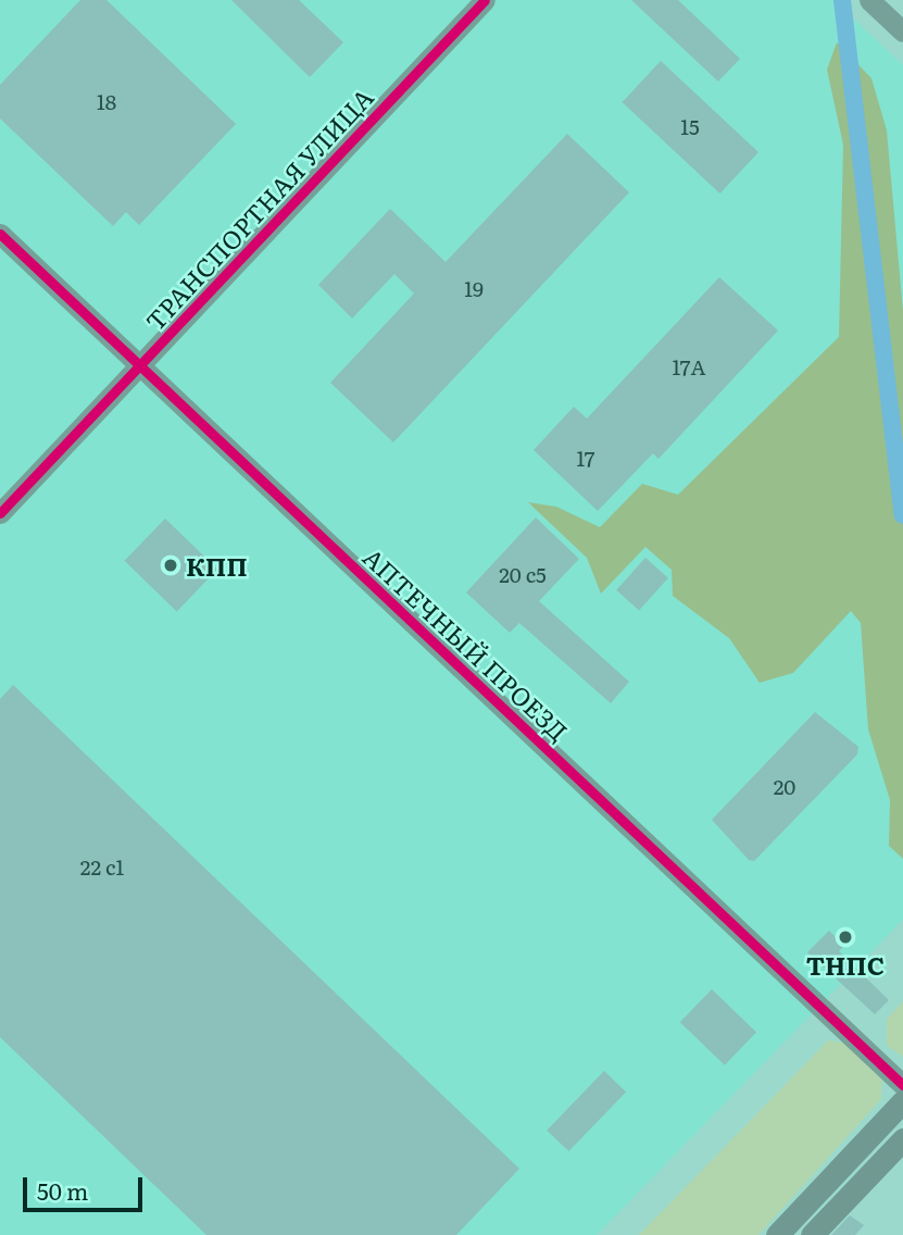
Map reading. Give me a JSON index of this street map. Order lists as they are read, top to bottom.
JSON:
{
  "streets": {
    "street": ["ТРАНСПОРТНАЯ УЛИЦА", "АПТЕЧНЫЙ ПРОЕЗД"]
  },
  "crossings": [
    ["ТРАНСПОРТНАЯ УЛИЦА", "АПТЕЧНЫЙ ПРОЕЗД"]
  ],
  "places": ["КПП", "ТНПС"],
  "house_numbers": [
    "18",
    "15",
    "19",
    "17А",
    "17",
    "20 с5",
    "20",
    "22 с1"
  ],
  "scale_bar": "50 m"
}
